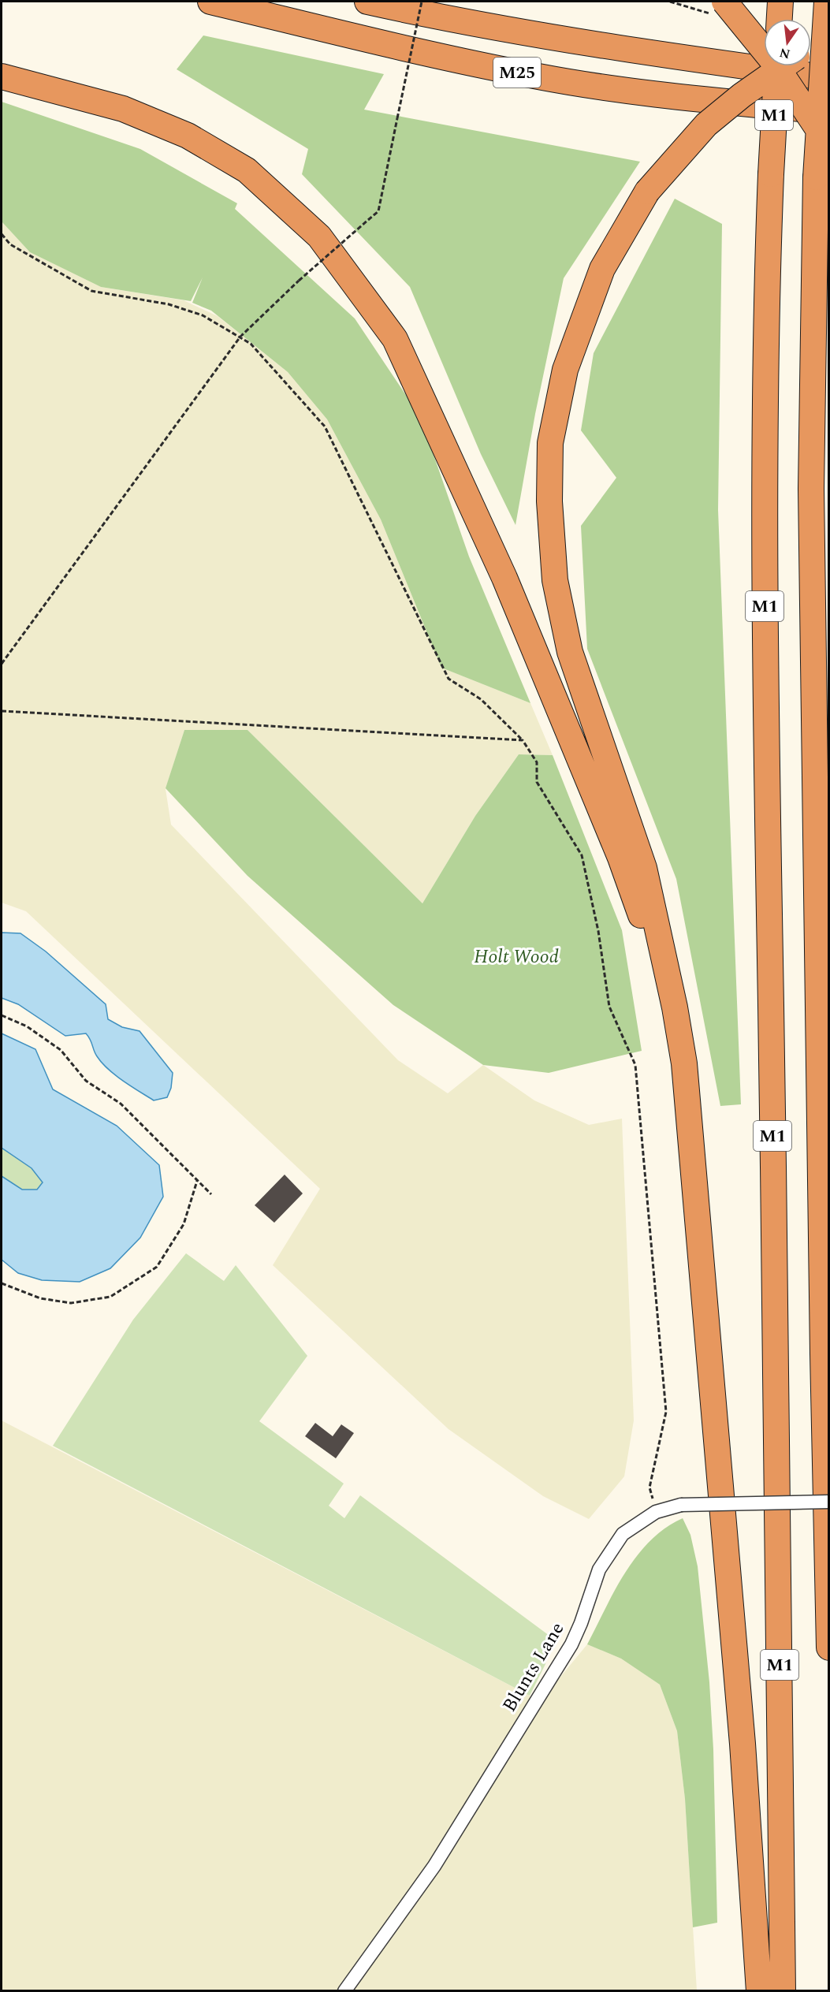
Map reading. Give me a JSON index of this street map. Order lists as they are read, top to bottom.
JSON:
{
  "streets": {
    "highway": ["M25", "M1"],
    "street": ["Blunts Lane"]
  },
  "parks": ["Holt Wood"],
  "north": "bottom"
}
